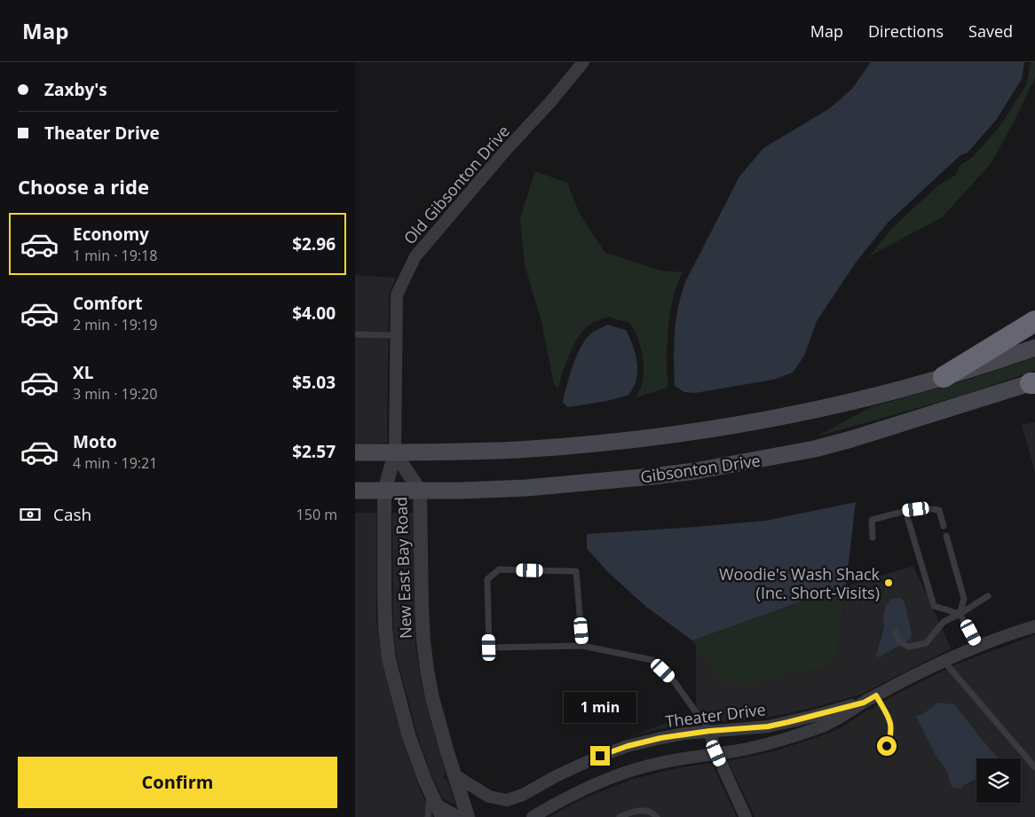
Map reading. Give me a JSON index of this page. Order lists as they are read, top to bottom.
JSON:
{
  "streets": {
    "main road": ["Gibsonton Drive"],
    "street": ["Old Gibsonton Drive", "New East Bay Road", "Theater Drive"]
  },
  "crossings": [
    ["Old Gibsonton Drive", "New East Bay Road"],
    ["Gibsonton Drive", "New East Bay Road"],
    ["New East Bay Road", "Theater Drive"]
  ],
  "places": ["Woodie's Wash Shack (Inc. Short-Visits)"],
  "page": {
    "header": "Map",
    "nav": ["Map", "Directions", "Saved"],
    "banner": ["Zaxby's", "Theater Drive"],
    "heading": "Choose a ride",
    "list": [
      {
        "name": "Economy",
        "note": "1 min · 19:18",
        "value": "$2.96"
      },
      {
        "name": "Comfort",
        "note": "2 min · 19:19",
        "value": "$4.00"
      },
      {
        "name": "XL",
        "note": "3 min · 19:20",
        "value": "$5.03"
      },
      {
        "name": "Moto",
        "note": "4 min · 19:21",
        "value": "$2.57"
      }
    ],
    "pay": ["Cash", "150 m"],
    "bubble": "1 min",
    "buttons": "Confirm"
  }
}
